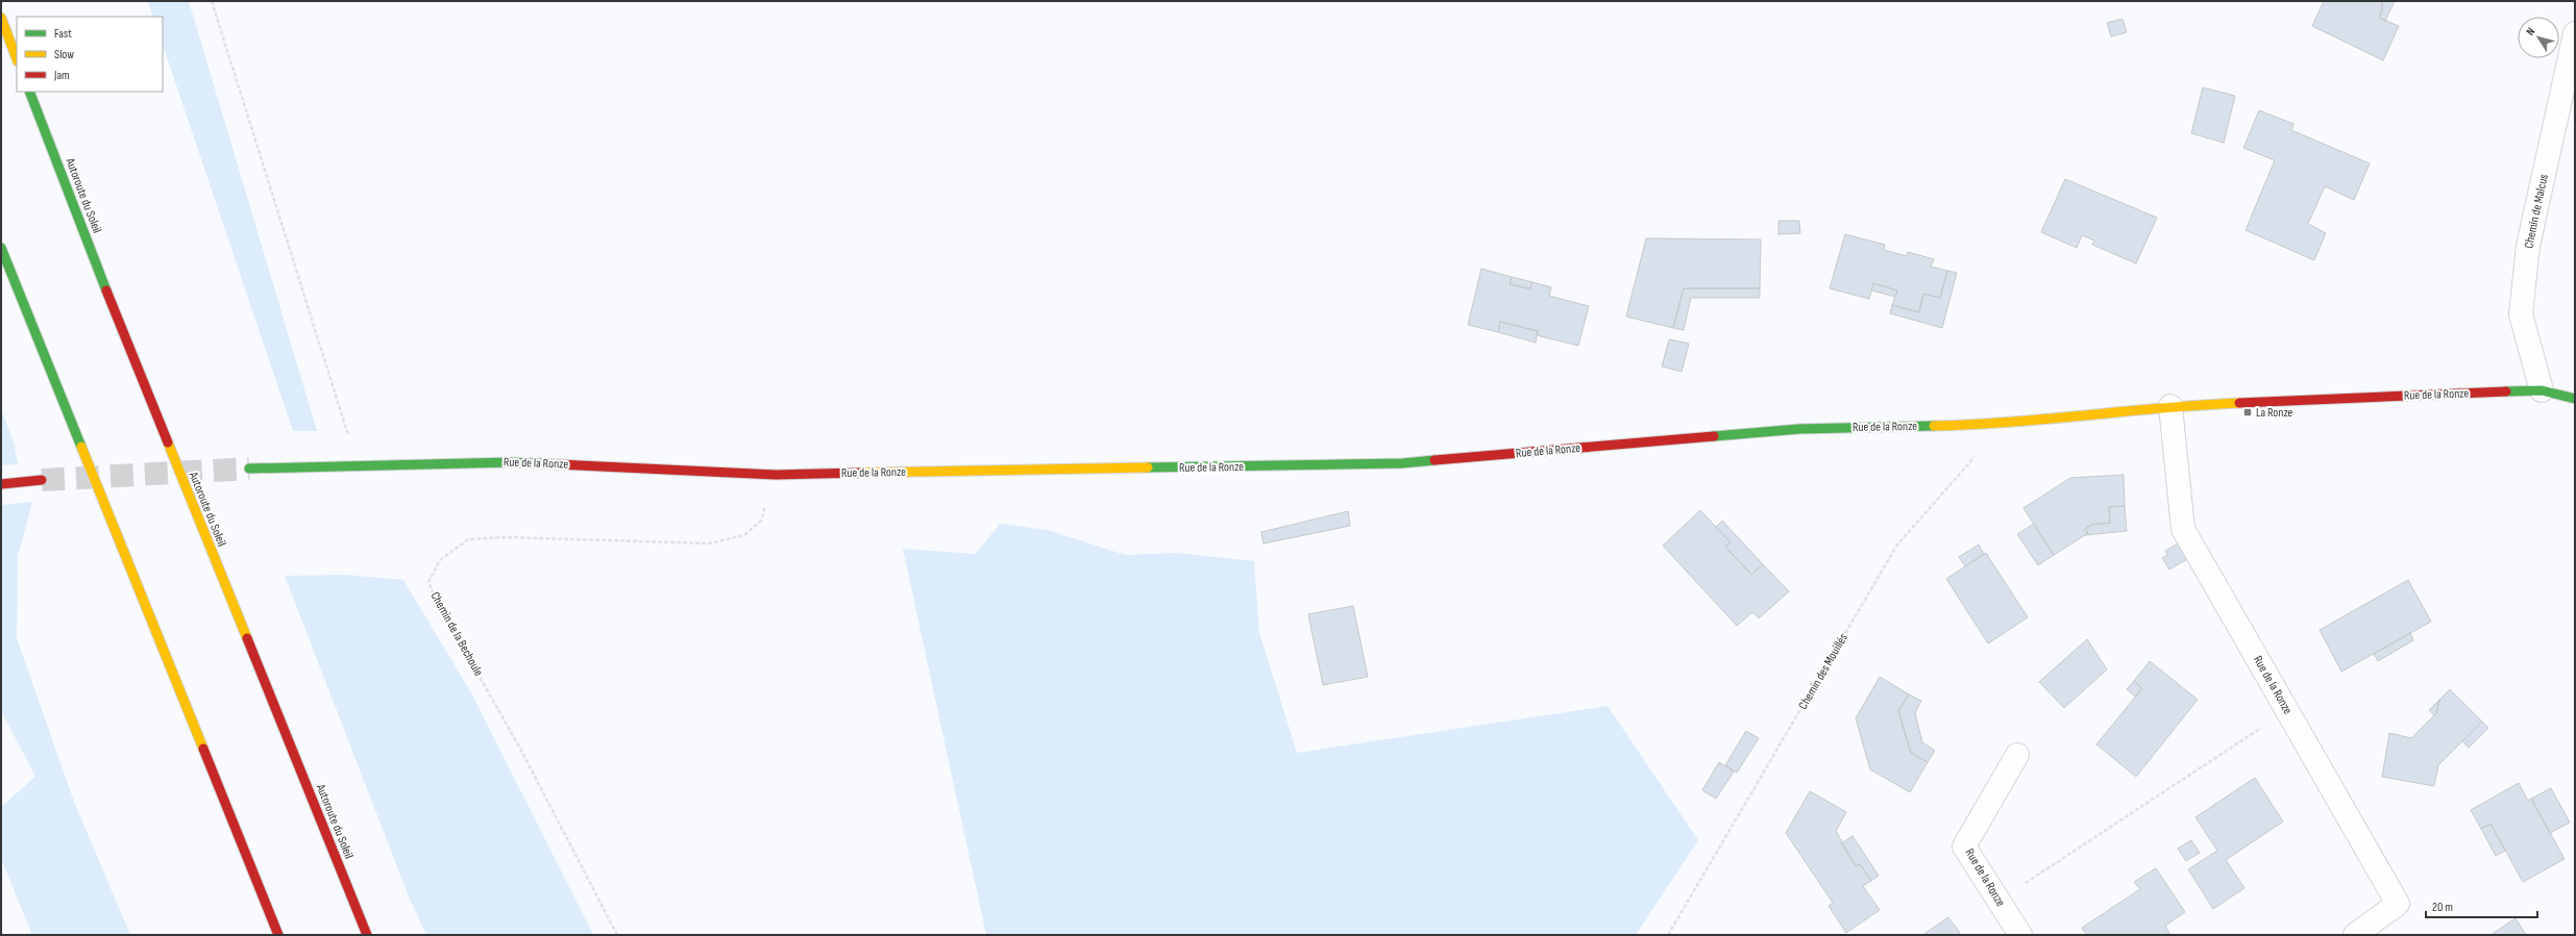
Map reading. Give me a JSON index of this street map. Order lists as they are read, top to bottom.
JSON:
{
  "streets": {
    "main road": ["Autoroute du Soleil", "Rue de la Ronze"],
    "street": ["Chemin de Malcus"],
    "path": ["Chemin de la Bechoule", "Chemin des Mouillés"]
  },
  "crossings": [
    ["Chemin de Malcus", "Rue de la Ronze"],
    ["Rue de la Ronze", "Chemin de la Bechoule"],
    ["Rue de la Ronze", "Chemin des Mouillés"]
  ],
  "places": {
    "transit": ["La Ronze"]
  },
  "legend": ["Fast", "Slow", "Jam"],
  "scale_bar": "20 m",
  "north": "top left"
}
